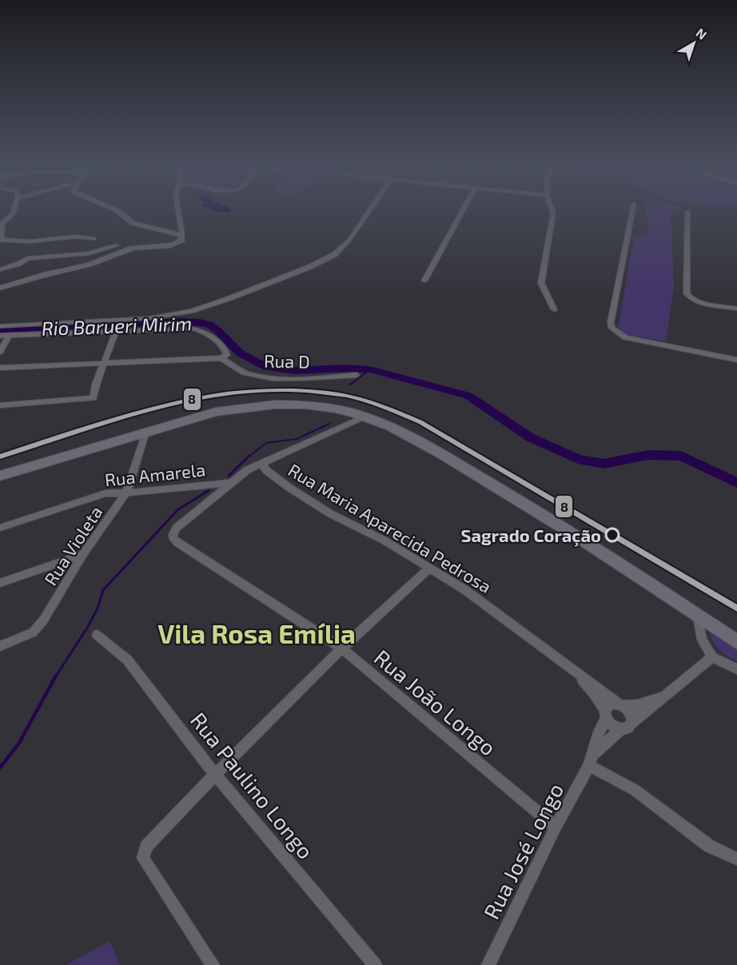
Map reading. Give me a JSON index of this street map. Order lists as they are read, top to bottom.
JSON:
{
  "streets": {
    "street": [
      "Rua D",
      "Rua Amarela",
      "Rua Maria Aparecida Pedrosa",
      "Rua Violeta",
      "Rua João Longo",
      "Rua Paulino Longo",
      "Rua José Longo"
    ]
  },
  "crossings": [
    ["Rua Amarela", "Rua Violeta"],
    ["Rua Amarela", "Rua João Longo"],
    ["Rua Maria Aparecida Pedrosa", "Rua José Longo"],
    ["Rua João Longo", "Rua José Longo"]
  ],
  "districts": ["Vila Rosa Emília"],
  "water": ["Rio Barueri Mirim"],
  "places": ["Sagrado Coração"],
  "lines": ["transit line 8"],
  "north": "top right"
}
